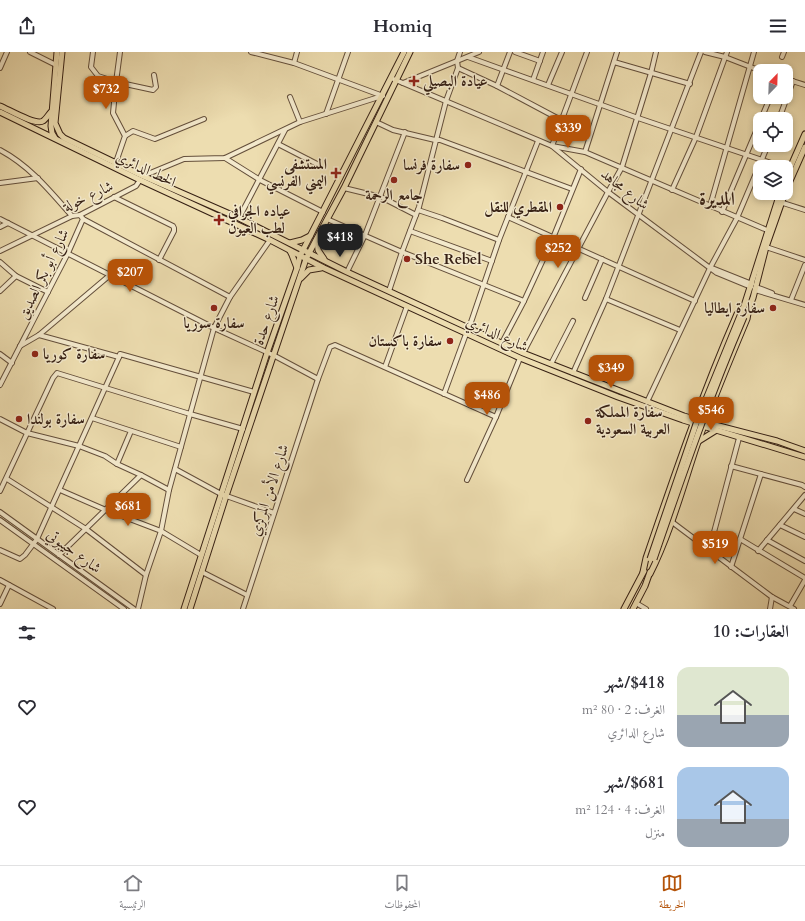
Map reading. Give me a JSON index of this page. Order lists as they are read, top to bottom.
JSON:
{
  "streets": {
    "main road": ["الخط الدائري", "شارع حدة", "شارع الدائري"],
    "street": [
      "شارع مجاهد",
      "شارع خولة",
      "شارع أبو بكر الصديق",
      "شارع الأمن المركزي",
      "شارع جيبوتي"
    ]
  },
  "crossings": [
    ["الخط الدائري", "شارع خولة"],
    ["الخط الدائري", "شارع حدة"],
    ["الخط الدائري", "شارع الدائري"],
    ["شارع مجاهد", "شارع حدة"],
    ["شارع خولة", "شارع أبو بكر الصديق"],
    ["شارع حدة", "شارع الدائري"]
  ],
  "districts": ["المديرة"],
  "places": {
    "health": ["عيادة البصيلي", "المستشفى اليمني الفرنسي", "عياده الجرافي لطب العيون"],
    "other": [
      "سفارة فرنسا",
      "جامع الرحمة",
      "المقطري للنقل",
      "She Rebel",
      "سفارة سوريا",
      "سفارة ايطاليا",
      "سفارة باكستان",
      "سفارة كوريا",
      "سفارة بولندا",
      "سفارة المملكة العربية السعودية"
    ]
  },
  "north": "top right",
  "page": {
    "header": "Homiq",
    "price": [
      "$732",
      "$339",
      "$418",
      "$252",
      "$207",
      "$349",
      "$486",
      "$546",
      "$681",
      "$519"
    ],
    "heading": "العقارات: 10",
    "list": [
      {
        "name": "$418/شهر",
        "note": "الغرف: 2 · 80 m² · شارع الدائري"
      },
      {
        "name": "$681/شهر",
        "note": "الغرف: 4 · 124 m² · منزل"
      }
    ],
    "tabs": ["الخريطة", "المحفوظات", "الرئيسية"]
  }
}
